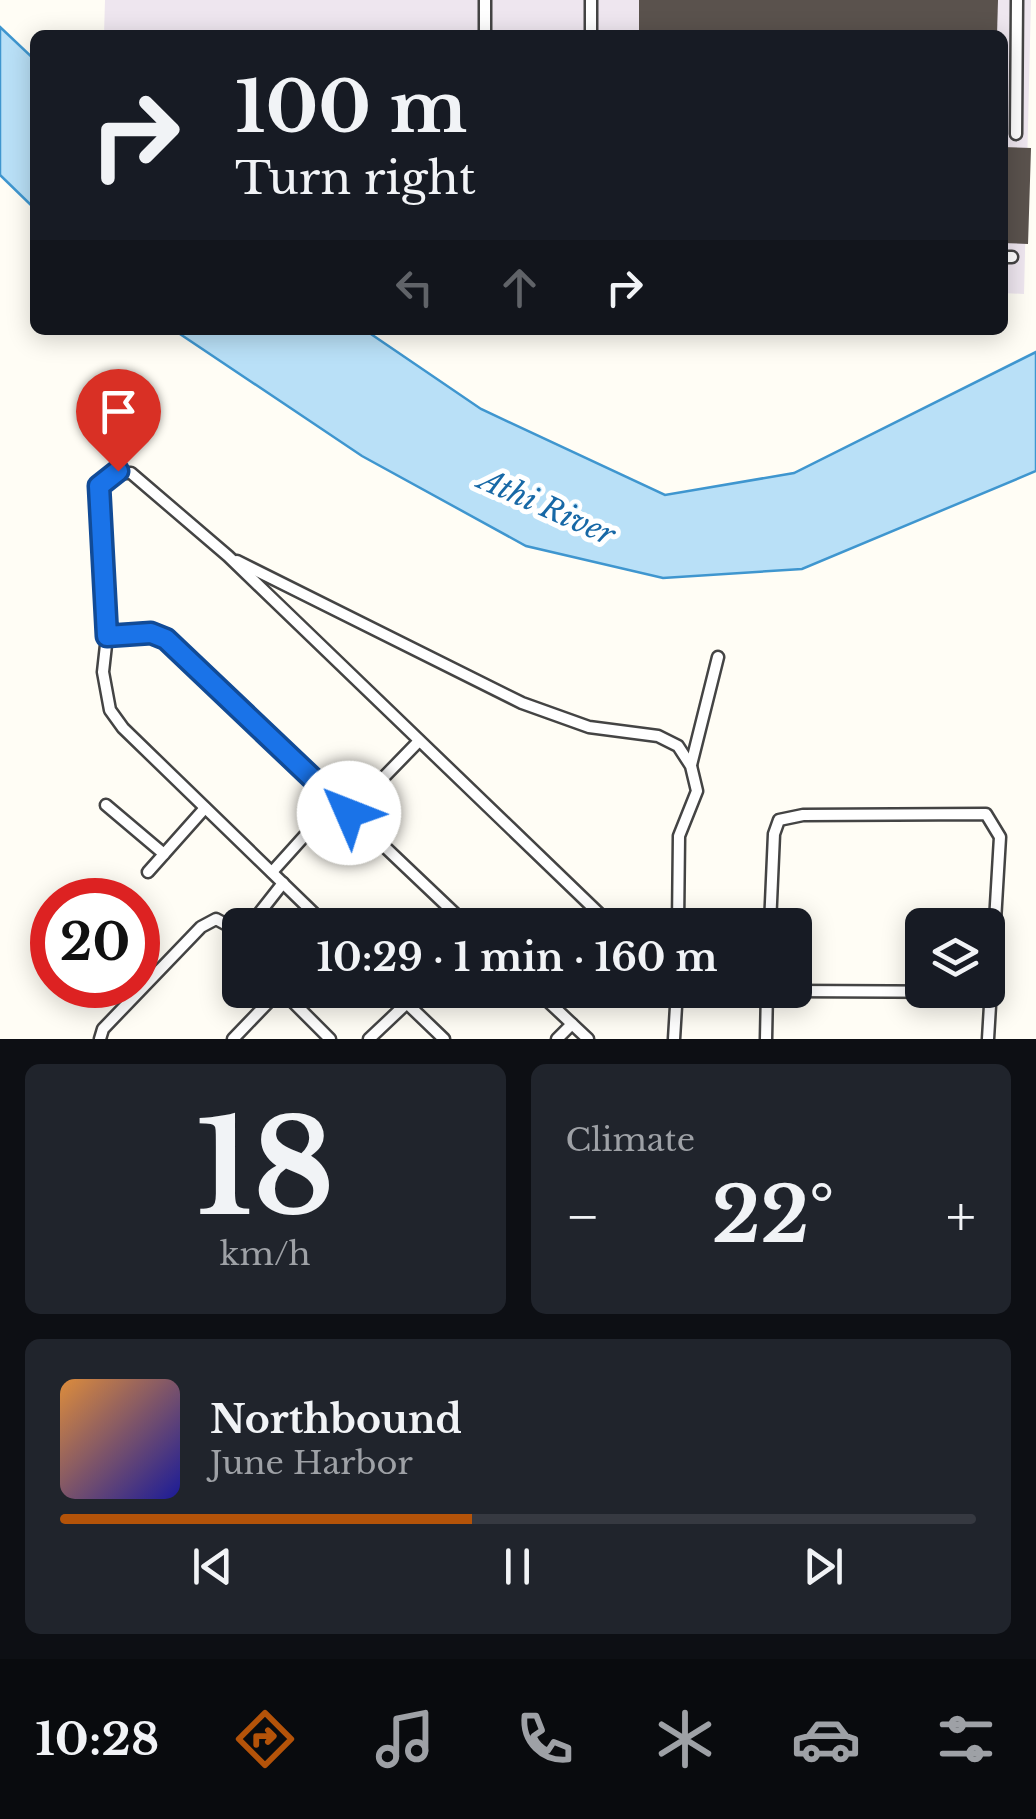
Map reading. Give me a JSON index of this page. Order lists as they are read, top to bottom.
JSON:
{
  "water": ["Athi River"],
  "page": {
    "turn": ["100 m", "Turn right"],
    "limit": "20",
    "trip": "10:29 · 1 min · 160 m",
    "tile": [
      ["18", "km/h"],
      "Climate"
    ],
    "heat": ["−", "22°", "+"],
    "song": ["Northbound", "June Harbor"],
    "tabs": "10:28"
  }
}
